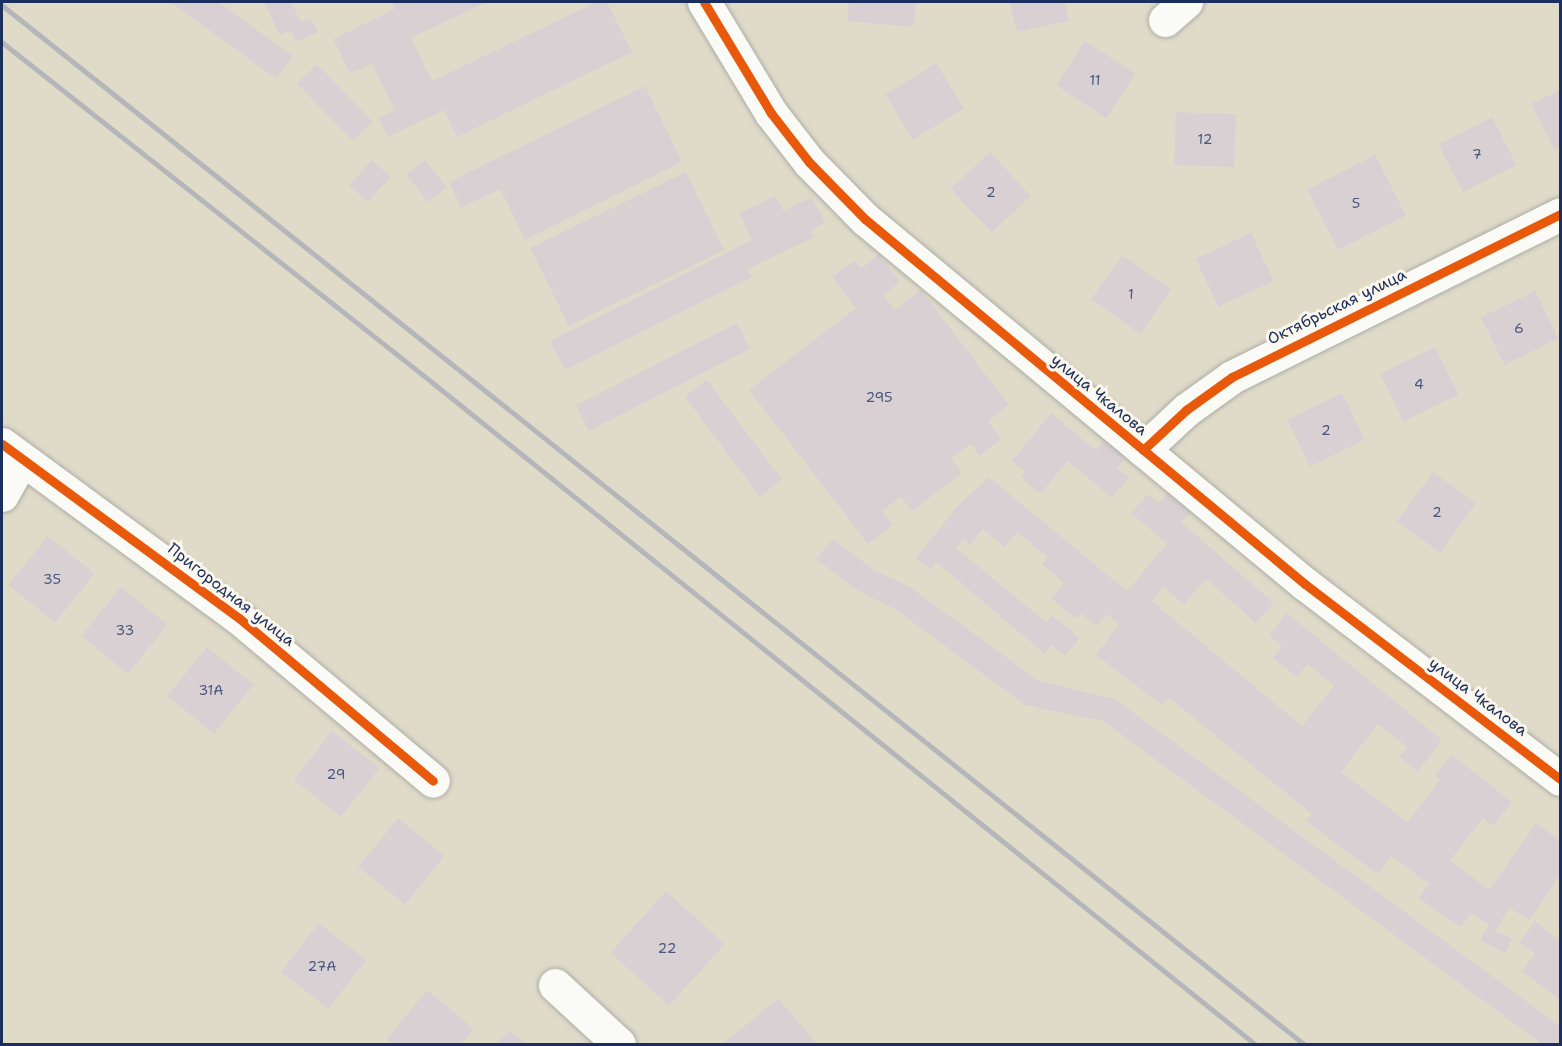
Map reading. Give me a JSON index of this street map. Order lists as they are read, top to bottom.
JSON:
{
  "streets": {
    "street": ["Октябрьская улица", "улица Чкалова", "Пригородная улица"]
  },
  "crossings": [
    ["Октябрьская улица", "улица Чкалова"]
  ],
  "house_numbers": [
    "11",
    "12",
    "7",
    "2",
    "5",
    "1",
    "6",
    "4",
    "295",
    "2",
    "2",
    "35",
    "33",
    "31А",
    "29",
    "22",
    "27А"
  ]
}
